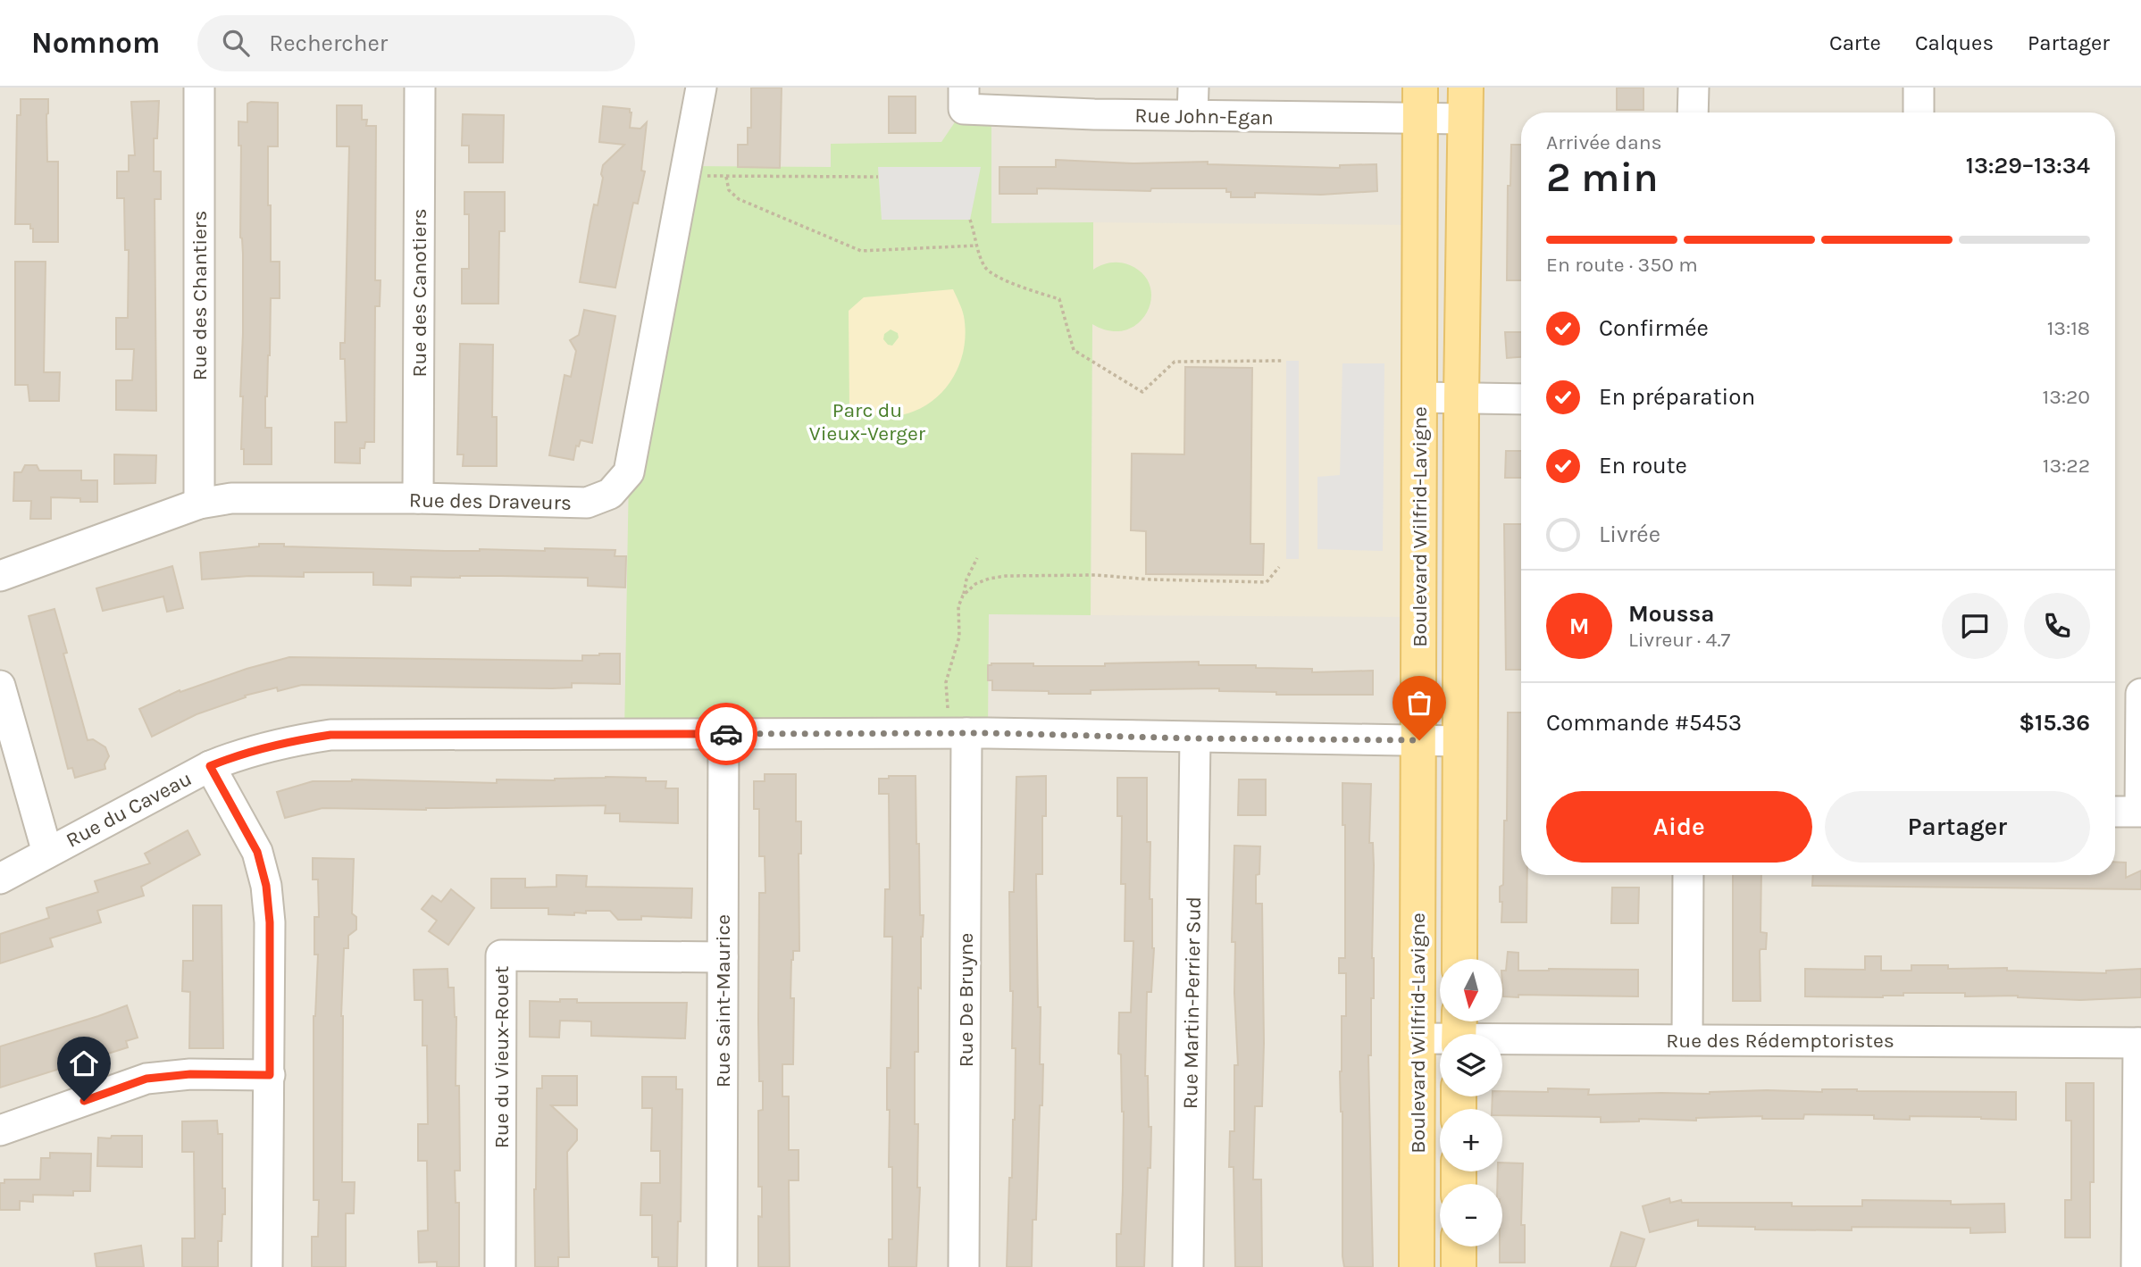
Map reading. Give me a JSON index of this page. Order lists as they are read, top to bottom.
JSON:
{
  "streets": {
    "main road": ["Boulevard Wilfrid-Lavigne"],
    "street": [
      "Rue John-Egan",
      "Rue des Canotiers",
      "Rue des Chantiers",
      "Rue des Draveurs",
      "Rue du Caveau",
      "Rue De Bruyne",
      "Rue Saint-Maurice",
      "Rue Martin-Perrier Sud",
      "Rue des Rédemptoristes",
      "Rue du Vieux-Rouet"
    ]
  },
  "crossings": [
    ["Rue John-Egan", "Boulevard Wilfrid-Lavigne"],
    ["Rue des Canotiers", "Rue des Draveurs"],
    ["Rue des Chantiers", "Rue des Draveurs"],
    ["Boulevard Wilfrid-Lavigne", "Rue du Caveau"],
    ["Boulevard Wilfrid-Lavigne", "Rue des Rédemptoristes"],
    ["Rue du Caveau", "Rue De Bruyne"],
    ["Rue du Caveau", "Rue Saint-Maurice"],
    ["Rue du Caveau", "Rue Martin-Perrier Sud"],
    ["Rue Saint-Maurice", "Rue du Vieux-Rouet"]
  ],
  "parks": ["Parc du Vieux-Verger"],
  "north": "bottom",
  "page": {
    "header": "Nomnom",
    "search": "Rechercher",
    "nav": ["Carte", "Calques", "Partager"],
    "heading": ["2 min", "Arrivée dans", "13:29–13:34"],
    "panel": [
      "Moussa",
      "Livreur · 4.7",
      "Commande #5453",
      "$15.36"
    ],
    "bar": "En route · 350 m",
    "list": [
      ["Confirmée", "13:18"],
      ["En préparation", "13:20"],
      ["En route", "13:22"],
      "Livrée"
    ],
    "round": "M",
    "buttons": ["Aide", "Partager"],
    "map_buttons": ["+", "−"]
  }
}
